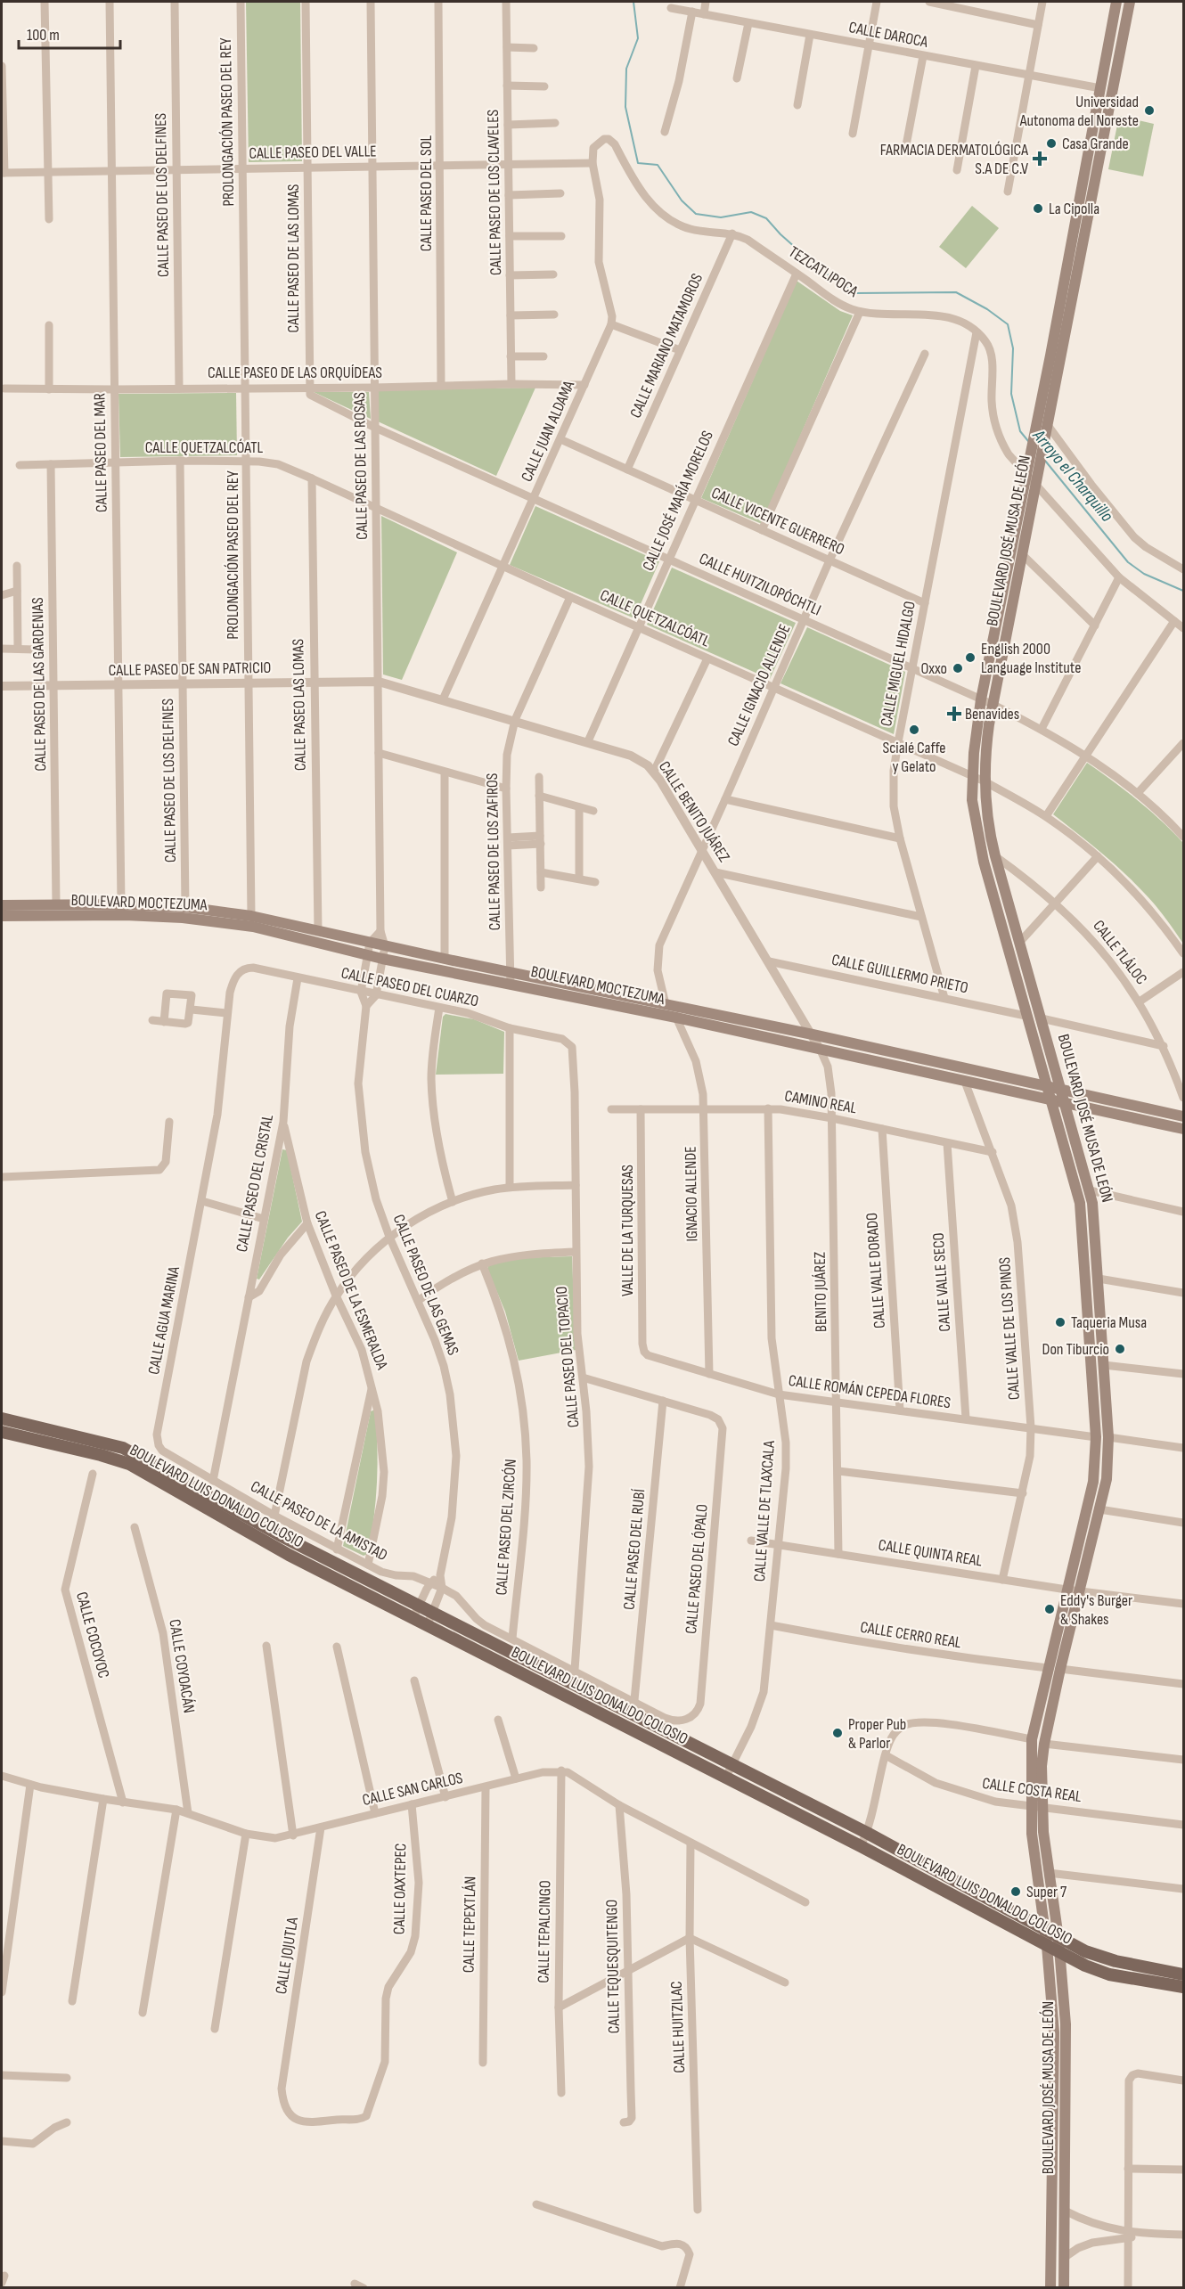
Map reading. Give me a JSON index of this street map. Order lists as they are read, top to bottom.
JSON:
{
  "streets": {
    "main road": ["BOULEVARD JOSÉ MUSA DE LEÓN", "BOULEVARD MOCTEZUMA", "BOULEVARD LUIS DONALDO COLOSIO"],
    "street": [
      "CALLE DAROCA",
      "PROLONGACIÓN PASEO DEL REY",
      "CALLE PASEO DEL VALLE",
      "CALLE PASEO DE LOS CLAVELES",
      "CALLE PASEO DEL SOL",
      "CALLE PASEO DE LOS DELFINES",
      "CALLE PASEO DE LAS LOMAS",
      "TEZCATLIPOCA",
      "CALLE MARIANO MATAMOROS",
      "CALLE PASEO DE LAS ORQUÍDEAS",
      "CALLE JUAN ALDAMA",
      "CALLE QUETZALCÓATL",
      "CALLE PASEO DEL MAR",
      "CALLE PASEO DE LAS ROSAS",
      "CALLE JOSÉ MARÍA MORELOS",
      "CALLE VICENTE GUERRERO",
      "CALLE HUITZILOPÓCHTLI",
      "CALLE MIGUEL HIDALGO",
      "CALLE PASEO DE SAN PATRICIO",
      "CALLE PASEO DE LAS GARDENIAS",
      "CALLE IGNACIO ALLENDE",
      "CALLE PASEO LAS LOMAS",
      "CALLE BENITO JUÁREZ",
      "CALLE PASEO DE LOS ZAFIROS",
      "CALLE TLÁLOC",
      "CALLE GUILLERMO PRIETO",
      "CALLE PASEO DEL CUARZO",
      "CAMINO REAL",
      "CALLE PASEO DEL CRISTAL",
      "IGNACIO ALLENDE",
      "VALLE DE LA TURQUESAS",
      "CALLE VALLE DORADO",
      "CALLE VALLE SECO",
      "CALLE PASEO DE LAS GEMAS",
      "CALLE PASEO DE LA ESMERALDA",
      "BENITO JUÁREZ",
      "CALLE AGUA MARINA",
      "CALLE VALLE DE LOS PINOS",
      "CALLE PASEO DEL TOPACIO",
      "CALLE ROMÁN CEPEDA FLORES",
      "CALLE VALLE DE TLAXCALA",
      "CALLE PASEO DE LA AMISTAD",
      "CALLE PASEO DEL ZIRCÓN",
      "CALLE PASEO DEL RUBÍ",
      "CALLE QUINTA REAL",
      "CALLE PASEO DEL ÓPALO",
      "CALLE COCOYOC",
      "CALLE CERRO REAL",
      "CALLE COYOACÁN",
      "CALLE SAN CARLOS",
      "CALLE COSTA REAL",
      "CALLE OAXTEPEC",
      "CALLE TEPEXTLÁN",
      "CALLE TEPALCINGO",
      "CALLE JOJUTLA",
      "CALLE TEQUESQUITENGO",
      "CALLE HUITZILAC"
    ]
  },
  "crossings": [
    ["CALLE DAROCA", "BOULEVARD JOSÉ MUSA DE LEÓN"],
    ["PROLONGACIÓN PASEO DEL REY", "CALLE PASEO DEL VALLE"],
    ["PROLONGACIÓN PASEO DEL REY", "CALLE PASEO DE LAS ORQUÍDEAS"],
    ["PROLONGACIÓN PASEO DEL REY", "CALLE QUETZALCÓATL"],
    ["PROLONGACIÓN PASEO DEL REY", "CALLE PASEO DE SAN PATRICIO"],
    ["PROLONGACIÓN PASEO DEL REY", "BOULEVARD MOCTEZUMA"],
    ["CALLE PASEO DEL VALLE", "CALLE PASEO DE LOS CLAVELES"],
    ["CALLE PASEO DEL VALLE", "CALLE PASEO DEL SOL"],
    ["CALLE PASEO DEL VALLE", "CALLE PASEO DE LOS DELFINES"],
    ["CALLE PASEO DEL VALLE", "CALLE PASEO DE LAS LOMAS"],
    ["CALLE PASEO DEL VALLE", "TEZCATLIPOCA"],
    ["CALLE PASEO DEL VALLE", "CALLE PASEO DEL MAR"],
    ["CALLE PASEO DEL VALLE", "CALLE PASEO DE LAS ROSAS"],
    ["CALLE PASEO DE LOS CLAVELES", "CALLE PASEO DE LAS ORQUÍDEAS"],
    ["CALLE PASEO DEL SOL", "CALLE PASEO DE LAS ORQUÍDEAS"],
    ["CALLE PASEO DE LOS DELFINES", "CALLE PASEO DE LAS ORQUÍDEAS"],
    ["CALLE PASEO DE LOS DELFINES", "CALLE QUETZALCÓATL"],
    ["CALLE PASEO DE LOS DELFINES", "CALLE PASEO DE SAN PATRICIO"],
    ["CALLE PASEO DE LOS DELFINES", "BOULEVARD MOCTEZUMA"],
    ["CALLE PASEO DE LAS LOMAS", "CALLE PASEO DE LAS ORQUÍDEAS"],
    ["CALLE PASEO DE LAS LOMAS", "CALLE HUITZILOPÓCHTLI"],
    ["TEZCATLIPOCA", "CALLE MARIANO MATAMOROS"],
    ["TEZCATLIPOCA", "CALLE JOSÉ MARÍA MORELOS"],
    ["TEZCATLIPOCA", "BOULEVARD JOSÉ MUSA DE LEÓN"],
    ["TEZCATLIPOCA", "CALLE MIGUEL HIDALGO"],
    ["CALLE MARIANO MATAMOROS", "CALLE VICENTE GUERRERO"],
    ["CALLE PASEO DE LAS ORQUÍDEAS", "CALLE JUAN ALDAMA"],
    ["CALLE PASEO DE LAS ORQUÍDEAS", "CALLE PASEO DEL MAR"],
    ["CALLE PASEO DE LAS ORQUÍDEAS", "CALLE PASEO DE LAS ROSAS"],
    ["CALLE PASEO DE LAS ORQUÍDEAS", "CALLE HUITZILOPÓCHTLI"],
    ["CALLE JUAN ALDAMA", "CALLE QUETZALCÓATL"],
    ["CALLE JUAN ALDAMA", "CALLE VICENTE GUERRERO"],
    ["CALLE JUAN ALDAMA", "CALLE HUITZILOPÓCHTLI"],
    ["CALLE JUAN ALDAMA", "CALLE BENITO JUÁREZ"],
    ["CALLE QUETZALCÓATL", "CALLE PASEO DEL MAR"],
    ["CALLE QUETZALCÓATL", "CALLE PASEO DE LAS ROSAS"],
    ["CALLE QUETZALCÓATL", "CALLE JOSÉ MARÍA MORELOS"],
    ["CALLE QUETZALCÓATL", "BOULEVARD JOSÉ MUSA DE LEÓN"],
    ["CALLE QUETZALCÓATL", "CALLE MIGUEL HIDALGO"],
    ["CALLE QUETZALCÓATL", "CALLE PASEO DE LAS GARDENIAS"],
    ["CALLE QUETZALCÓATL", "CALLE IGNACIO ALLENDE"],
    ["CALLE QUETZALCÓATL", "CALLE PASEO LAS LOMAS"],
    ["CALLE QUETZALCÓATL", "CALLE PASEO DE LOS ZAFIROS"],
    ["CALLE PASEO DEL MAR", "CALLE PASEO DE SAN PATRICIO"],
    ["CALLE PASEO DEL MAR", "BOULEVARD MOCTEZUMA"],
    ["CALLE PASEO DE LAS ROSAS", "CALLE HUITZILOPÓCHTLI"],
    ["CALLE PASEO DE LAS ROSAS", "CALLE PASEO DE SAN PATRICIO"],
    ["CALLE PASEO DE LAS ROSAS", "CALLE BENITO JUÁREZ"],
    ["CALLE PASEO DE LAS ROSAS", "BOULEVARD MOCTEZUMA"],
    ["CALLE JOSÉ MARÍA MORELOS", "CALLE VICENTE GUERRERO"],
    ["CALLE JOSÉ MARÍA MORELOS", "CALLE HUITZILOPÓCHTLI"],
    ["CALLE JOSÉ MARÍA MORELOS", "CALLE BENITO JUÁREZ"],
    ["CALLE VICENTE GUERRERO", "CALLE MIGUEL HIDALGO"],
    ["CALLE VICENTE GUERRERO", "CALLE IGNACIO ALLENDE"],
    ["BOULEVARD JOSÉ MUSA DE LEÓN", "CALLE HUITZILOPÓCHTLI"],
    ["BOULEVARD JOSÉ MUSA DE LEÓN", "BOULEVARD MOCTEZUMA"],
    ["BOULEVARD JOSÉ MUSA DE LEÓN", "CALLE TLÁLOC"],
    ["BOULEVARD JOSÉ MUSA DE LEÓN", "CALLE GUILLERMO PRIETO"],
    ["BOULEVARD JOSÉ MUSA DE LEÓN", "CALLE ROMÁN CEPEDA FLORES"],
    ["BOULEVARD JOSÉ MUSA DE LEÓN", "BOULEVARD LUIS DONALDO COLOSIO"],
    ["BOULEVARD JOSÉ MUSA DE LEÓN", "CALLE QUINTA REAL"],
    ["BOULEVARD JOSÉ MUSA DE LEÓN", "CALLE CERRO REAL"],
    ["BOULEVARD JOSÉ MUSA DE LEÓN", "CALLE COSTA REAL"],
    ["CALLE HUITZILOPÓCHTLI", "CALLE MIGUEL HIDALGO"],
    ["CALLE HUITZILOPÓCHTLI", "CALLE IGNACIO ALLENDE"],
    ["CALLE MIGUEL HIDALGO", "CALLE GUILLERMO PRIETO"],
    ["CALLE PASEO DE SAN PATRICIO", "CALLE PASEO DE LAS GARDENIAS"],
    ["CALLE PASEO DE SAN PATRICIO", "CALLE PASEO LAS LOMAS"],
    ["CALLE PASEO DE SAN PATRICIO", "CALLE BENITO JUÁREZ"],
    ["CALLE PASEO DE LAS GARDENIAS", "BOULEVARD MOCTEZUMA"],
    ["CALLE IGNACIO ALLENDE", "CALLE BENITO JUÁREZ"],
    ["CALLE IGNACIO ALLENDE", "BOULEVARD MOCTEZUMA"],
    ["CALLE PASEO LAS LOMAS", "BOULEVARD MOCTEZUMA"],
    ["CALLE BENITO JUÁREZ", "CALLE PASEO DE LOS ZAFIROS"],
    ["CALLE BENITO JUÁREZ", "BOULEVARD MOCTEZUMA"],
    ["CALLE BENITO JUÁREZ", "CALLE GUILLERMO PRIETO"],
    ["CALLE BENITO JUÁREZ", "BENITO JUÁREZ"],
    ["CALLE PASEO DE LOS ZAFIROS", "BOULEVARD MOCTEZUMA"],
    ["BOULEVARD MOCTEZUMA", "IGNACIO ALLENDE"],
    ["BOULEVARD MOCTEZUMA", "BENITO JUÁREZ"],
    ["BOULEVARD MOCTEZUMA", "CALLE VALLE DE LOS PINOS"],
    ["CALLE PASEO DEL CUARZO", "CALLE PASEO DEL CRISTAL"],
    ["CALLE PASEO DEL CUARZO", "CALLE PASEO DE LAS GEMAS"],
    ["CALLE PASEO DEL CUARZO", "CALLE PASEO DEL TOPACIO"],
    ["CAMINO REAL", "IGNACIO ALLENDE"],
    ["CAMINO REAL", "VALLE DE LA TURQUESAS"],
    ["CAMINO REAL", "CALLE VALLE DORADO"],
    ["CAMINO REAL", "CALLE VALLE SECO"],
    ["CAMINO REAL", "BENITO JUÁREZ"],
    ["CAMINO REAL", "CALLE VALLE DE LOS PINOS"],
    ["CAMINO REAL", "CALLE VALLE DE TLAXCALA"],
    ["CALLE PASEO DEL CRISTAL", "CALLE PASEO DE LA ESMERALDA"],
    ["CALLE PASEO DEL CRISTAL", "CALLE PASEO DE LA AMISTAD"],
    ["IGNACIO ALLENDE", "CALLE ROMÁN CEPEDA FLORES"],
    ["VALLE DE LA TURQUESAS", "CALLE ROMÁN CEPEDA FLORES"],
    ["CALLE VALLE DORADO", "CALLE ROMÁN CEPEDA FLORES"],
    ["CALLE VALLE SECO", "CALLE ROMÁN CEPEDA FLORES"],
    ["CALLE PASEO DE LAS GEMAS", "BOULEVARD LUIS DONALDO COLOSIO"],
    ["CALLE PASEO DE LAS GEMAS", "CALLE PASEO DE LA AMISTAD"],
    ["CALLE PASEO DE LA ESMERALDA", "CALLE PASEO DE LA AMISTAD"],
    ["BENITO JUÁREZ", "CALLE ROMÁN CEPEDA FLORES"],
    ["BENITO JUÁREZ", "CALLE QUINTA REAL"],
    ["CALLE AGUA MARINA", "CALLE PASEO DE LA AMISTAD"],
    ["CALLE VALLE DE LOS PINOS", "CALLE ROMÁN CEPEDA FLORES"],
    ["CALLE VALLE DE LOS PINOS", "CALLE QUINTA REAL"],
    ["CALLE PASEO DEL TOPACIO", "CALLE PASEO DE LA AMISTAD"],
    ["CALLE ROMÁN CEPEDA FLORES", "CALLE VALLE DE TLAXCALA"],
    ["BOULEVARD LUIS DONALDO COLOSIO", "CALLE VALLE DE TLAXCALA"],
    ["CALLE VALLE DE TLAXCALA", "CALLE QUINTA REAL"],
    ["CALLE VALLE DE TLAXCALA", "CALLE CERRO REAL"],
    ["CALLE PASEO DE LA AMISTAD", "CALLE PASEO DEL ZIRCÓN"],
    ["CALLE PASEO DE LA AMISTAD", "CALLE PASEO DEL RUBÍ"],
    ["CALLE PASEO DE LA AMISTAD", "CALLE PASEO DEL ÓPALO"],
    ["CALLE PASEO DEL RUBÍ", "CALLE PASEO DEL ÓPALO"],
    ["CALLE COCOYOC", "CALLE SAN CARLOS"],
    ["CALLE COYOACÁN", "CALLE SAN CARLOS"],
    ["CALLE SAN CARLOS", "CALLE OAXTEPEC"],
    ["CALLE SAN CARLOS", "CALLE TEPEXTLÁN"],
    ["CALLE SAN CARLOS", "CALLE TEPALCINGO"],
    ["CALLE SAN CARLOS", "CALLE JOJUTLA"],
    ["CALLE OAXTEPEC", "CALLE JOJUTLA"]
  ],
  "water": ["Arroyo el Charquillo"],
  "places": {
    "other": [
      "Universidad Autonoma del Noreste",
      "Casa Grande",
      "La Cipolla",
      "English 2000 Language Institute",
      "Oxxo",
      "Scialé Caffe y Gelato",
      "Taqueria Musa",
      "Don Tiburcio",
      "Eddy's Burger & Shakes",
      "Proper Pub & Parlor",
      "Super 7"
    ],
    "health": ["FARMACIA DERMATOLÓGICA S.A DE C.V", "Benavides"]
  },
  "scale_bar": "100 m"
}
